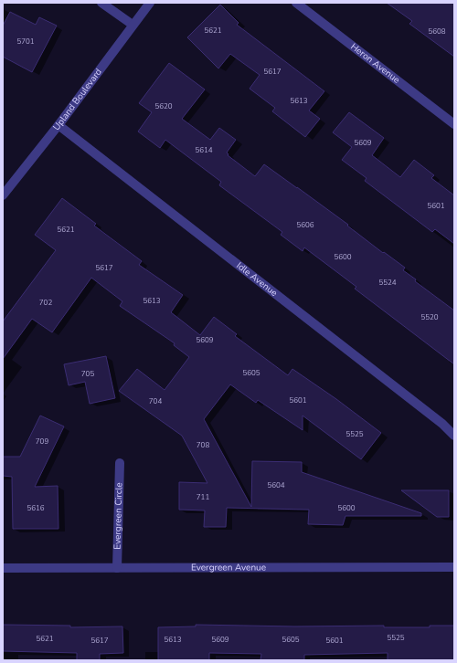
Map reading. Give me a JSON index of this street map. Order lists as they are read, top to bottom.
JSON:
{
  "streets": {
    "street": [
      "Heron Avenue",
      "Upland Boulevard",
      "Idle Avenue",
      "Evergreen Circle",
      "Evergreen Avenue"
    ]
  },
  "crossings": [
    ["Upland Boulevard", "Idle Avenue"],
    ["Evergreen Circle", "Evergreen Avenue"]
  ],
  "house_numbers": [
    "5621",
    "5608",
    "5701",
    "5617",
    "5613",
    "5620",
    "5609",
    "5614",
    "5601",
    "5606",
    "5621",
    "5600",
    "5617",
    "5524",
    "5613",
    "702",
    "5520",
    "5609",
    "5605",
    "705",
    "5601",
    "704",
    "5525",
    "709",
    "708",
    "5604",
    "711",
    "5616",
    "5600",
    "5525",
    "5621",
    "5613",
    "5609",
    "5605",
    "5617",
    "5601"
  ]
}
